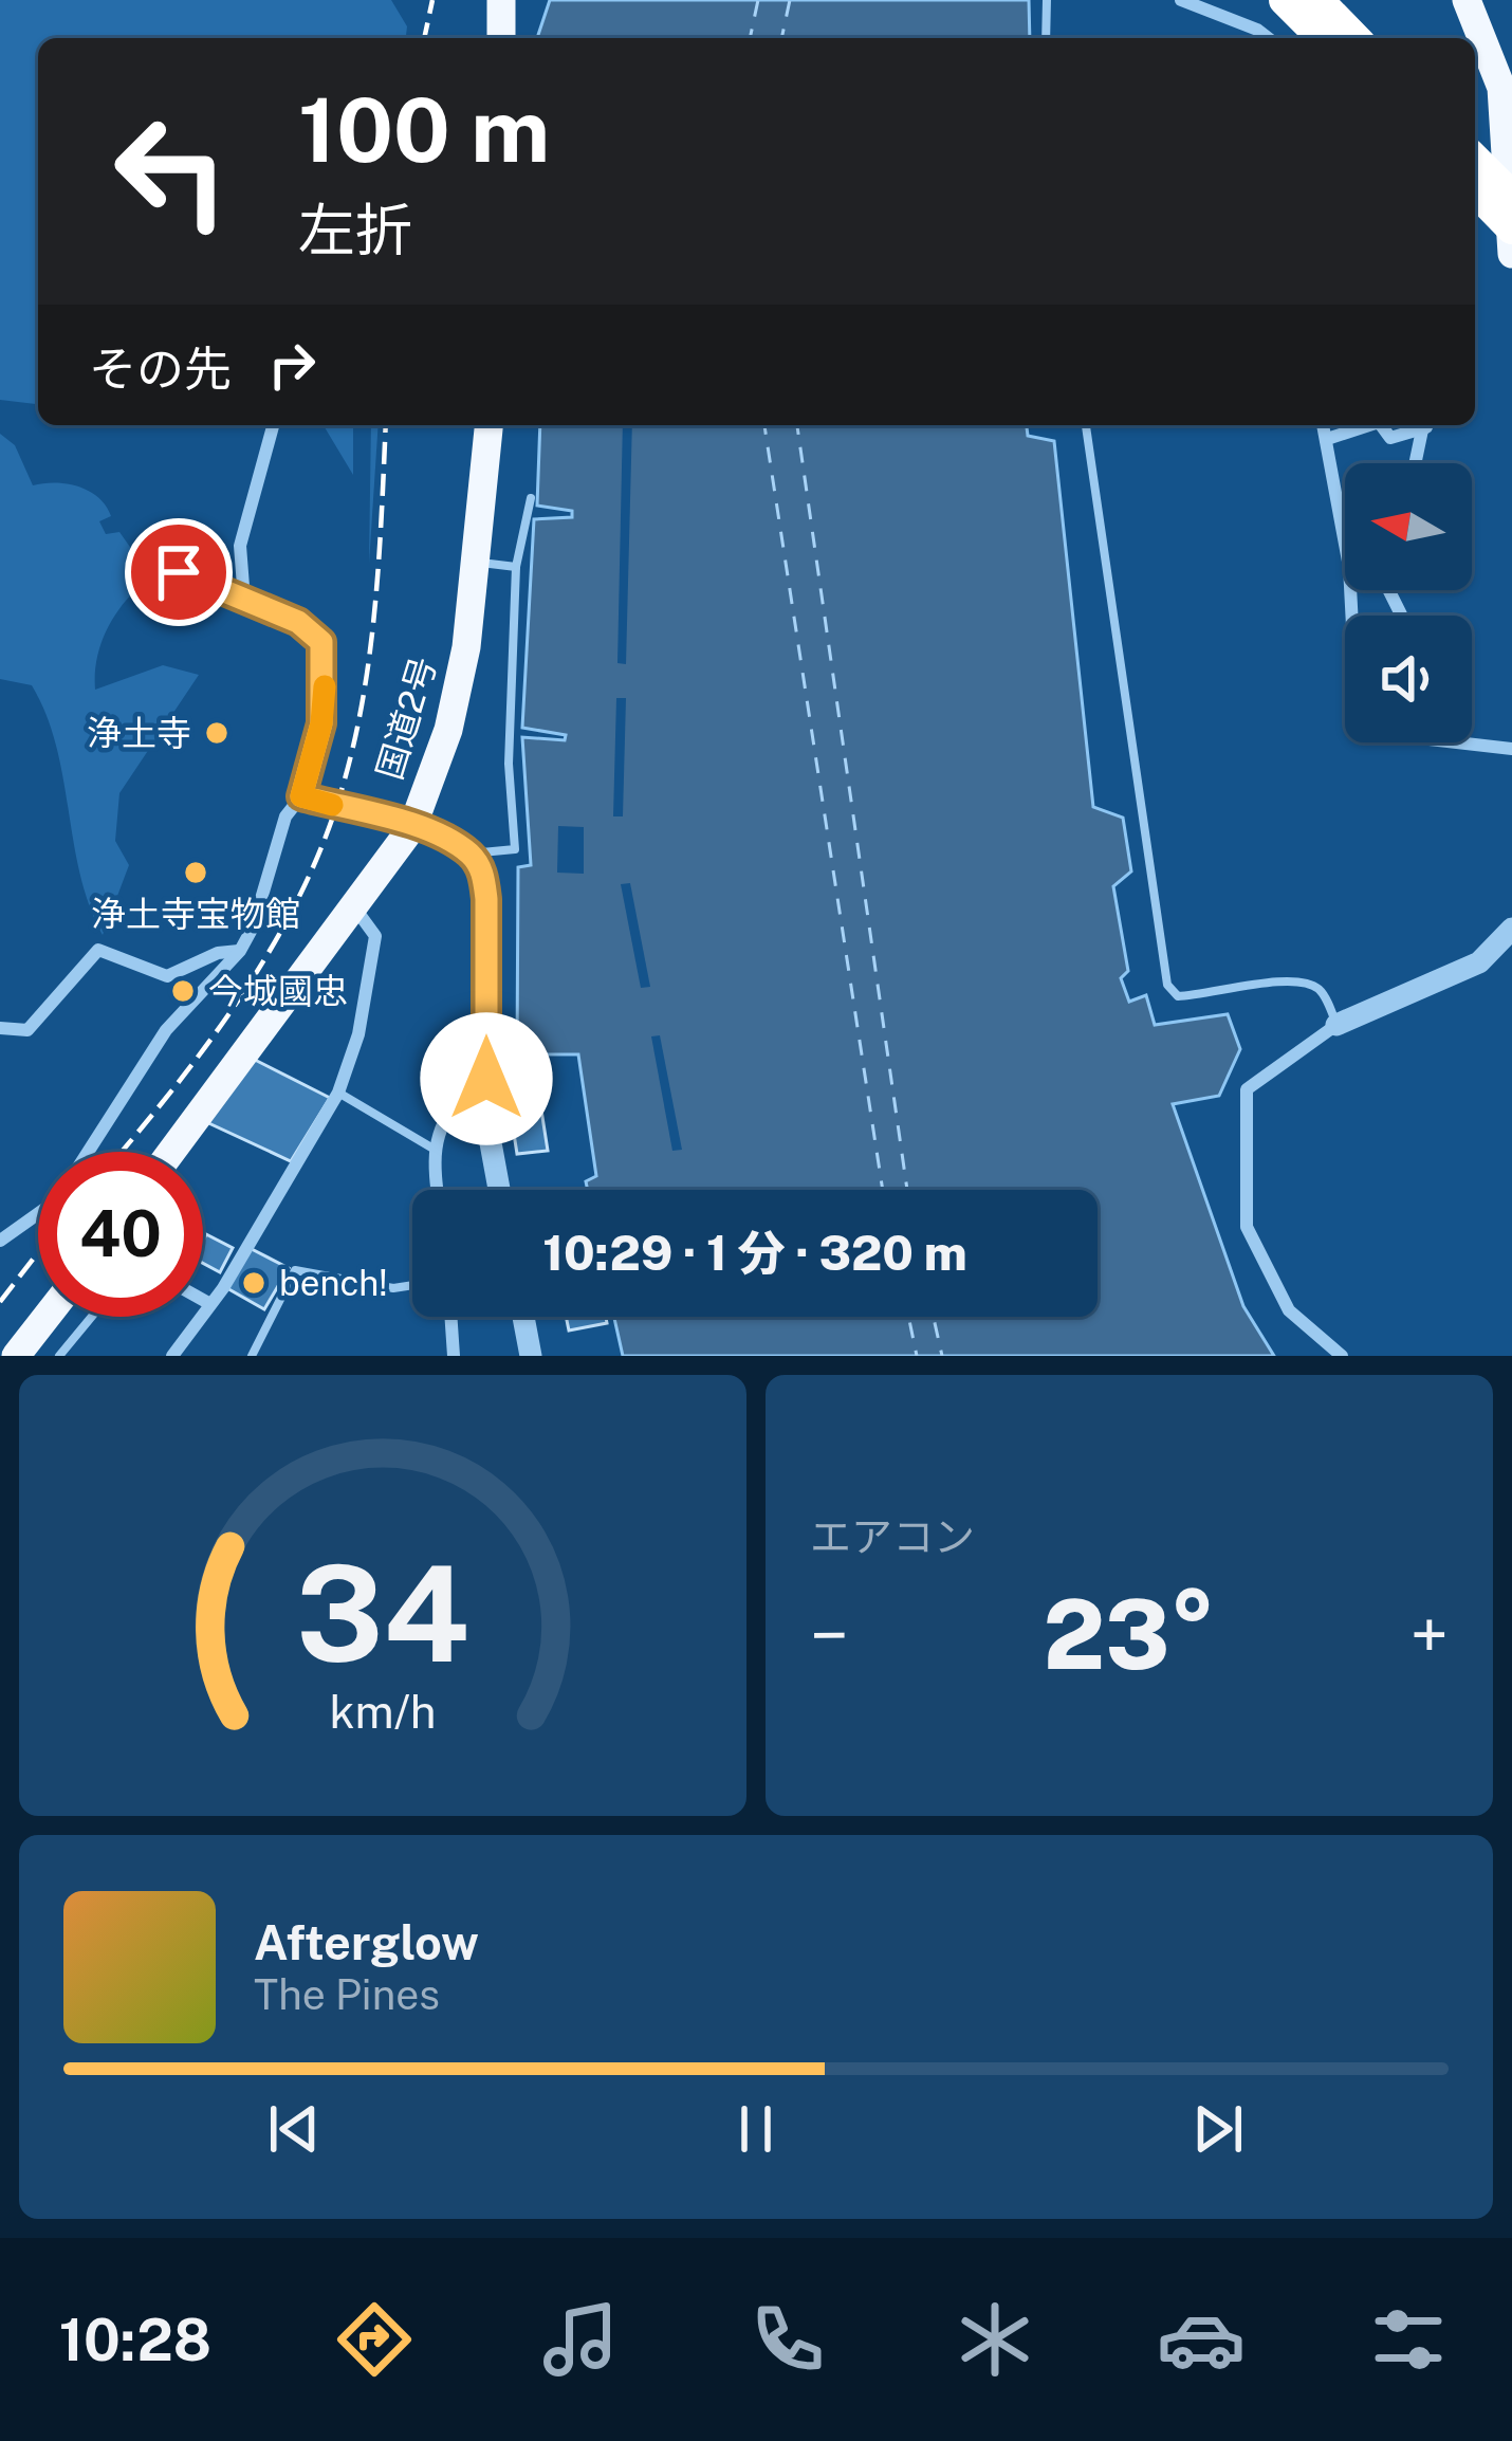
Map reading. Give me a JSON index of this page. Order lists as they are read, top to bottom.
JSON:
{
  "streets": {
    "highway": ["国道2号"]
  },
  "places": [
    "浄土寺",
    "浄土寺宝物館",
    "今城國忠",
    "bench!"
  ],
  "north": "left",
  "page": {
    "turn": ["100 m", "左折"],
    "then": "その先",
    "limit": "40",
    "trip": "10:29 · 1 分 · 320 m",
    "tile": "エアコン",
    "heat": ["−", "23°", "+"],
    "song": ["Afterglow", "The Pines"],
    "tabs": "10:28",
    "gauge": ["34", "km/h"]
  }
}
